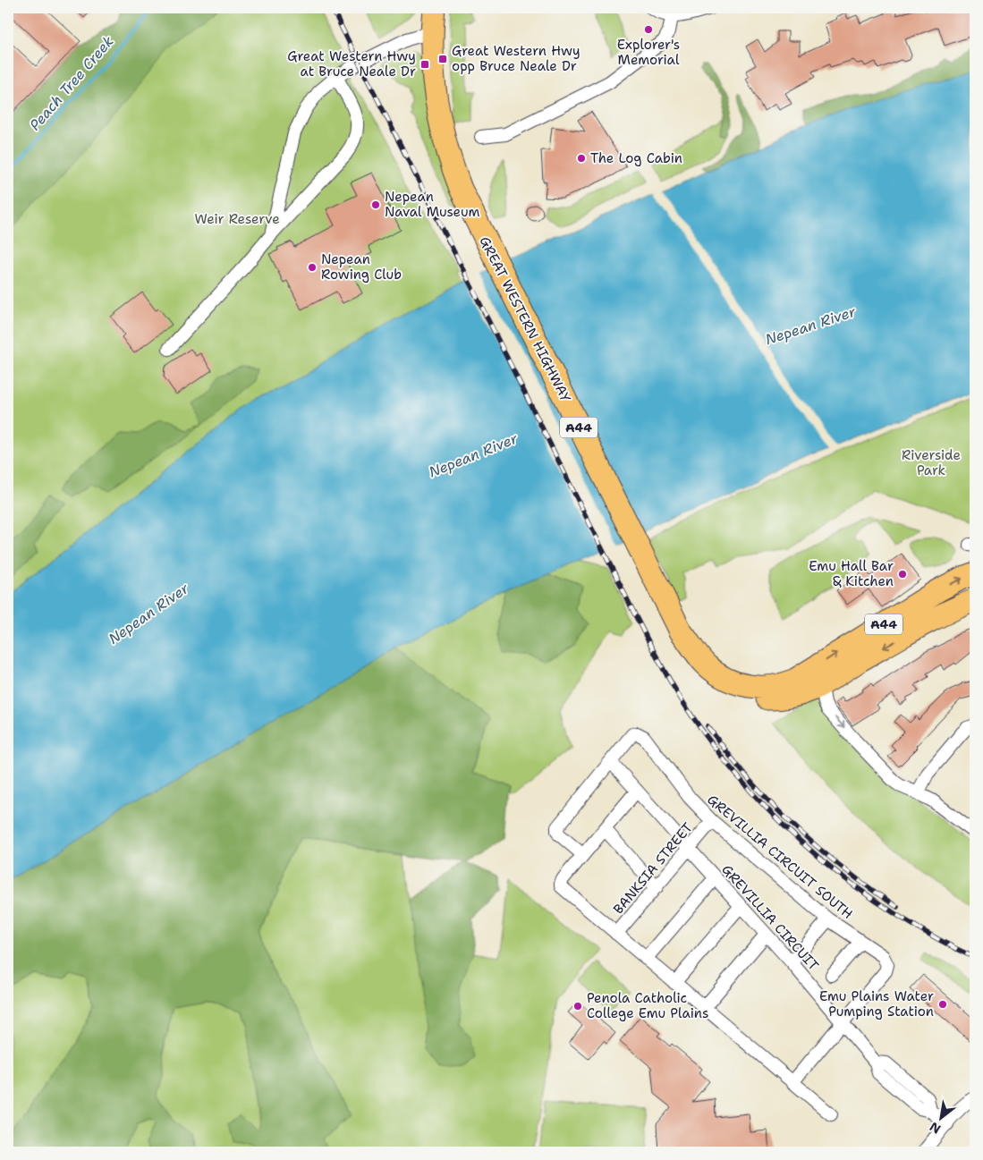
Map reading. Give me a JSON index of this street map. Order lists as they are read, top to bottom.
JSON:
{
  "streets": {
    "highway": ["GREAT WESTERN HIGHWAY", "A44"],
    "street": ["GREVILLIA CIRCUIT SOUTH", "BANKSIA STREET", "GREVILLIA CIRCUIT"]
  },
  "crossings": [
    ["GREAT WESTERN HIGHWAY", "A44"],
    ["GREVILLIA CIRCUIT SOUTH", "BANKSIA STREET"],
    ["GREVILLIA CIRCUIT SOUTH", "GREVILLIA CIRCUIT"],
    ["BANKSIA STREET", "GREVILLIA CIRCUIT"]
  ],
  "water": ["Peach Tree Creek", "Nepean River"],
  "parks": ["Weir Reserve", "Riverside Park"],
  "places": {
    "other": [
      "Explorer's Memorial",
      "The Log Cabin",
      "Nepean Naval Museum",
      "Nepean Rowing Club",
      "Emu Hall Bar & Kitchen",
      "Emu Plains Water Pumping Station",
      "Penola Catholic College Emu Plains"
    ],
    "transit": ["Great Western Hwy opp Bruce Neale Dr", "Great Western Hwy at Bruce Neale Dr"]
  },
  "north": "bottom left"
}
